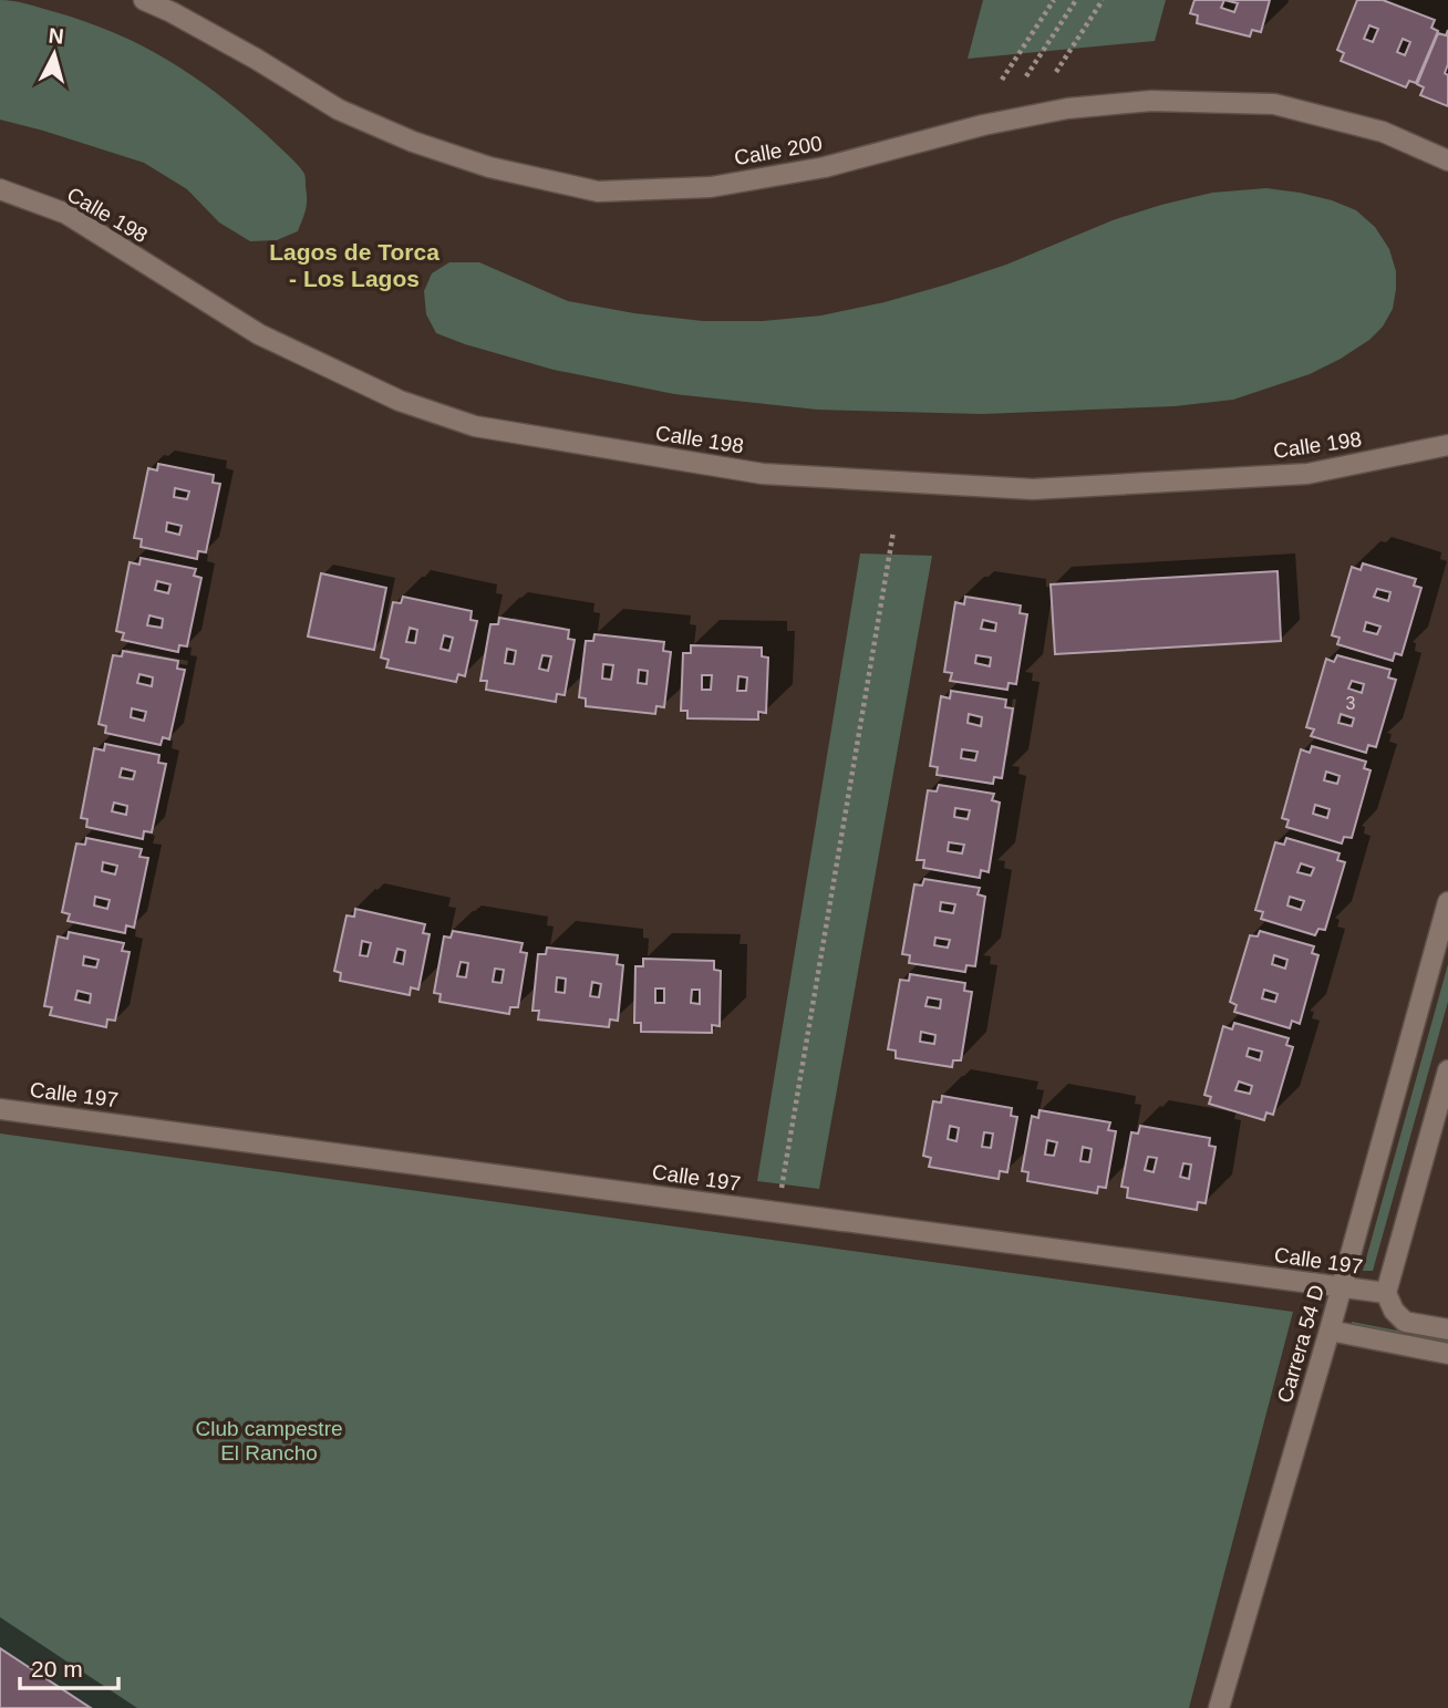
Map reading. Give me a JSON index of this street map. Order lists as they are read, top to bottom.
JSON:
{
  "streets": {
    "street": [
      "Calle 200",
      "Calle 198",
      "Calle 197",
      "Carrera 54 D"
    ]
  },
  "crossings": [
    ["Calle 197", "Carrera 54 D"]
  ],
  "districts": ["Lagos de Torca - Los Lagos"],
  "parks": ["Club campestre El Rancho"],
  "house_numbers": ["3"],
  "scale_bar": "20 m",
  "north": "top"
}
